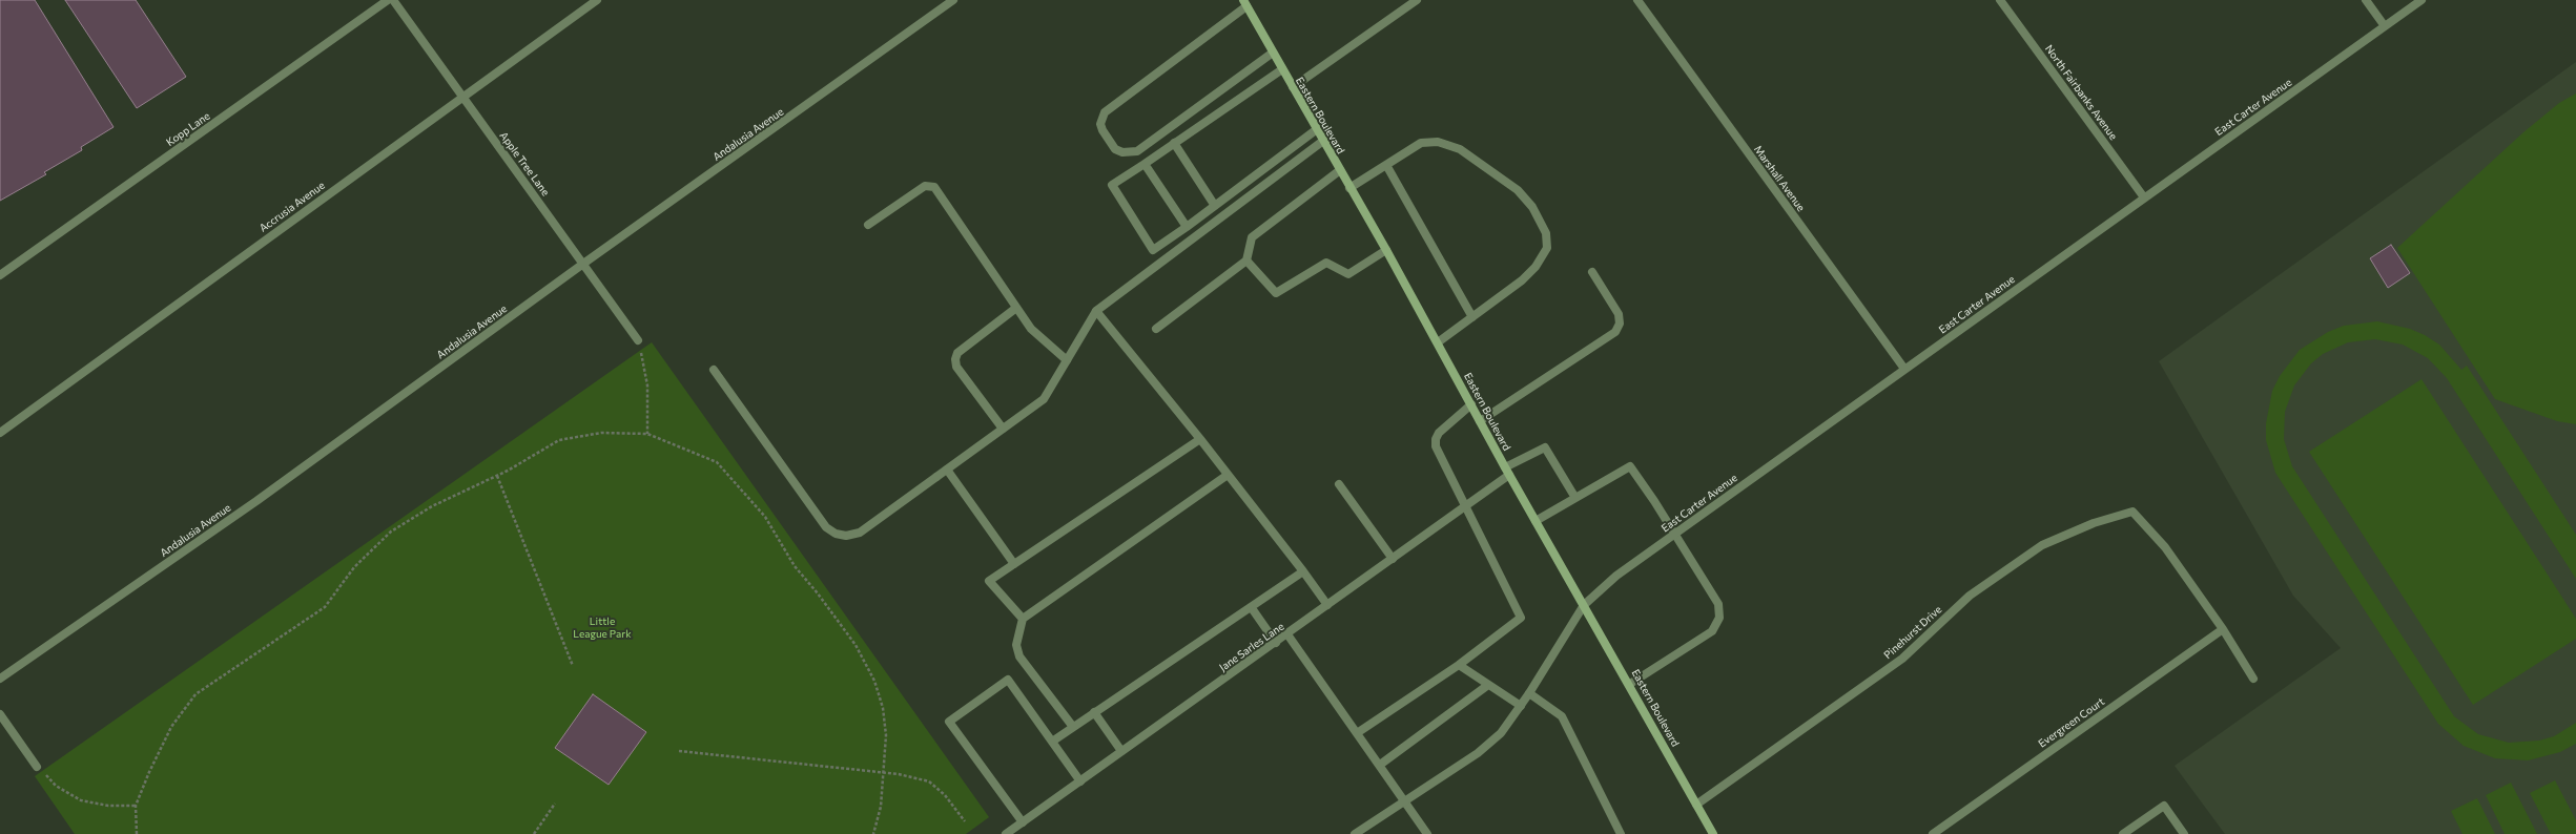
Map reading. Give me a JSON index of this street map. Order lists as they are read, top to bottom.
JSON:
{
  "streets": {
    "main road": ["Eastern Boulevard"],
    "street": [
      "North Fairbanks Avenue",
      "East Carter Avenue",
      "Kopp Lane",
      "Andalusia Avenue",
      "Apple Tree Lane",
      "Marshall Avenue",
      "Accrusia Avenue",
      "Pinehurst Drive",
      "Jane Sarles Lane",
      "Evergreen Court"
    ]
  },
  "crossings": [
    ["North Fairbanks Avenue", "East Carter Avenue"],
    ["East Carter Avenue", "Eastern Boulevard"],
    ["East Carter Avenue", "Marshall Avenue"],
    ["Eastern Boulevard", "Pinehurst Drive"],
    ["Eastern Boulevard", "Jane Sarles Lane"],
    ["Andalusia Avenue", "Apple Tree Lane"],
    ["Apple Tree Lane", "Accrusia Avenue"],
    ["Pinehurst Drive", "Evergreen Court"]
  ],
  "parks": ["Little League Park"]
}
